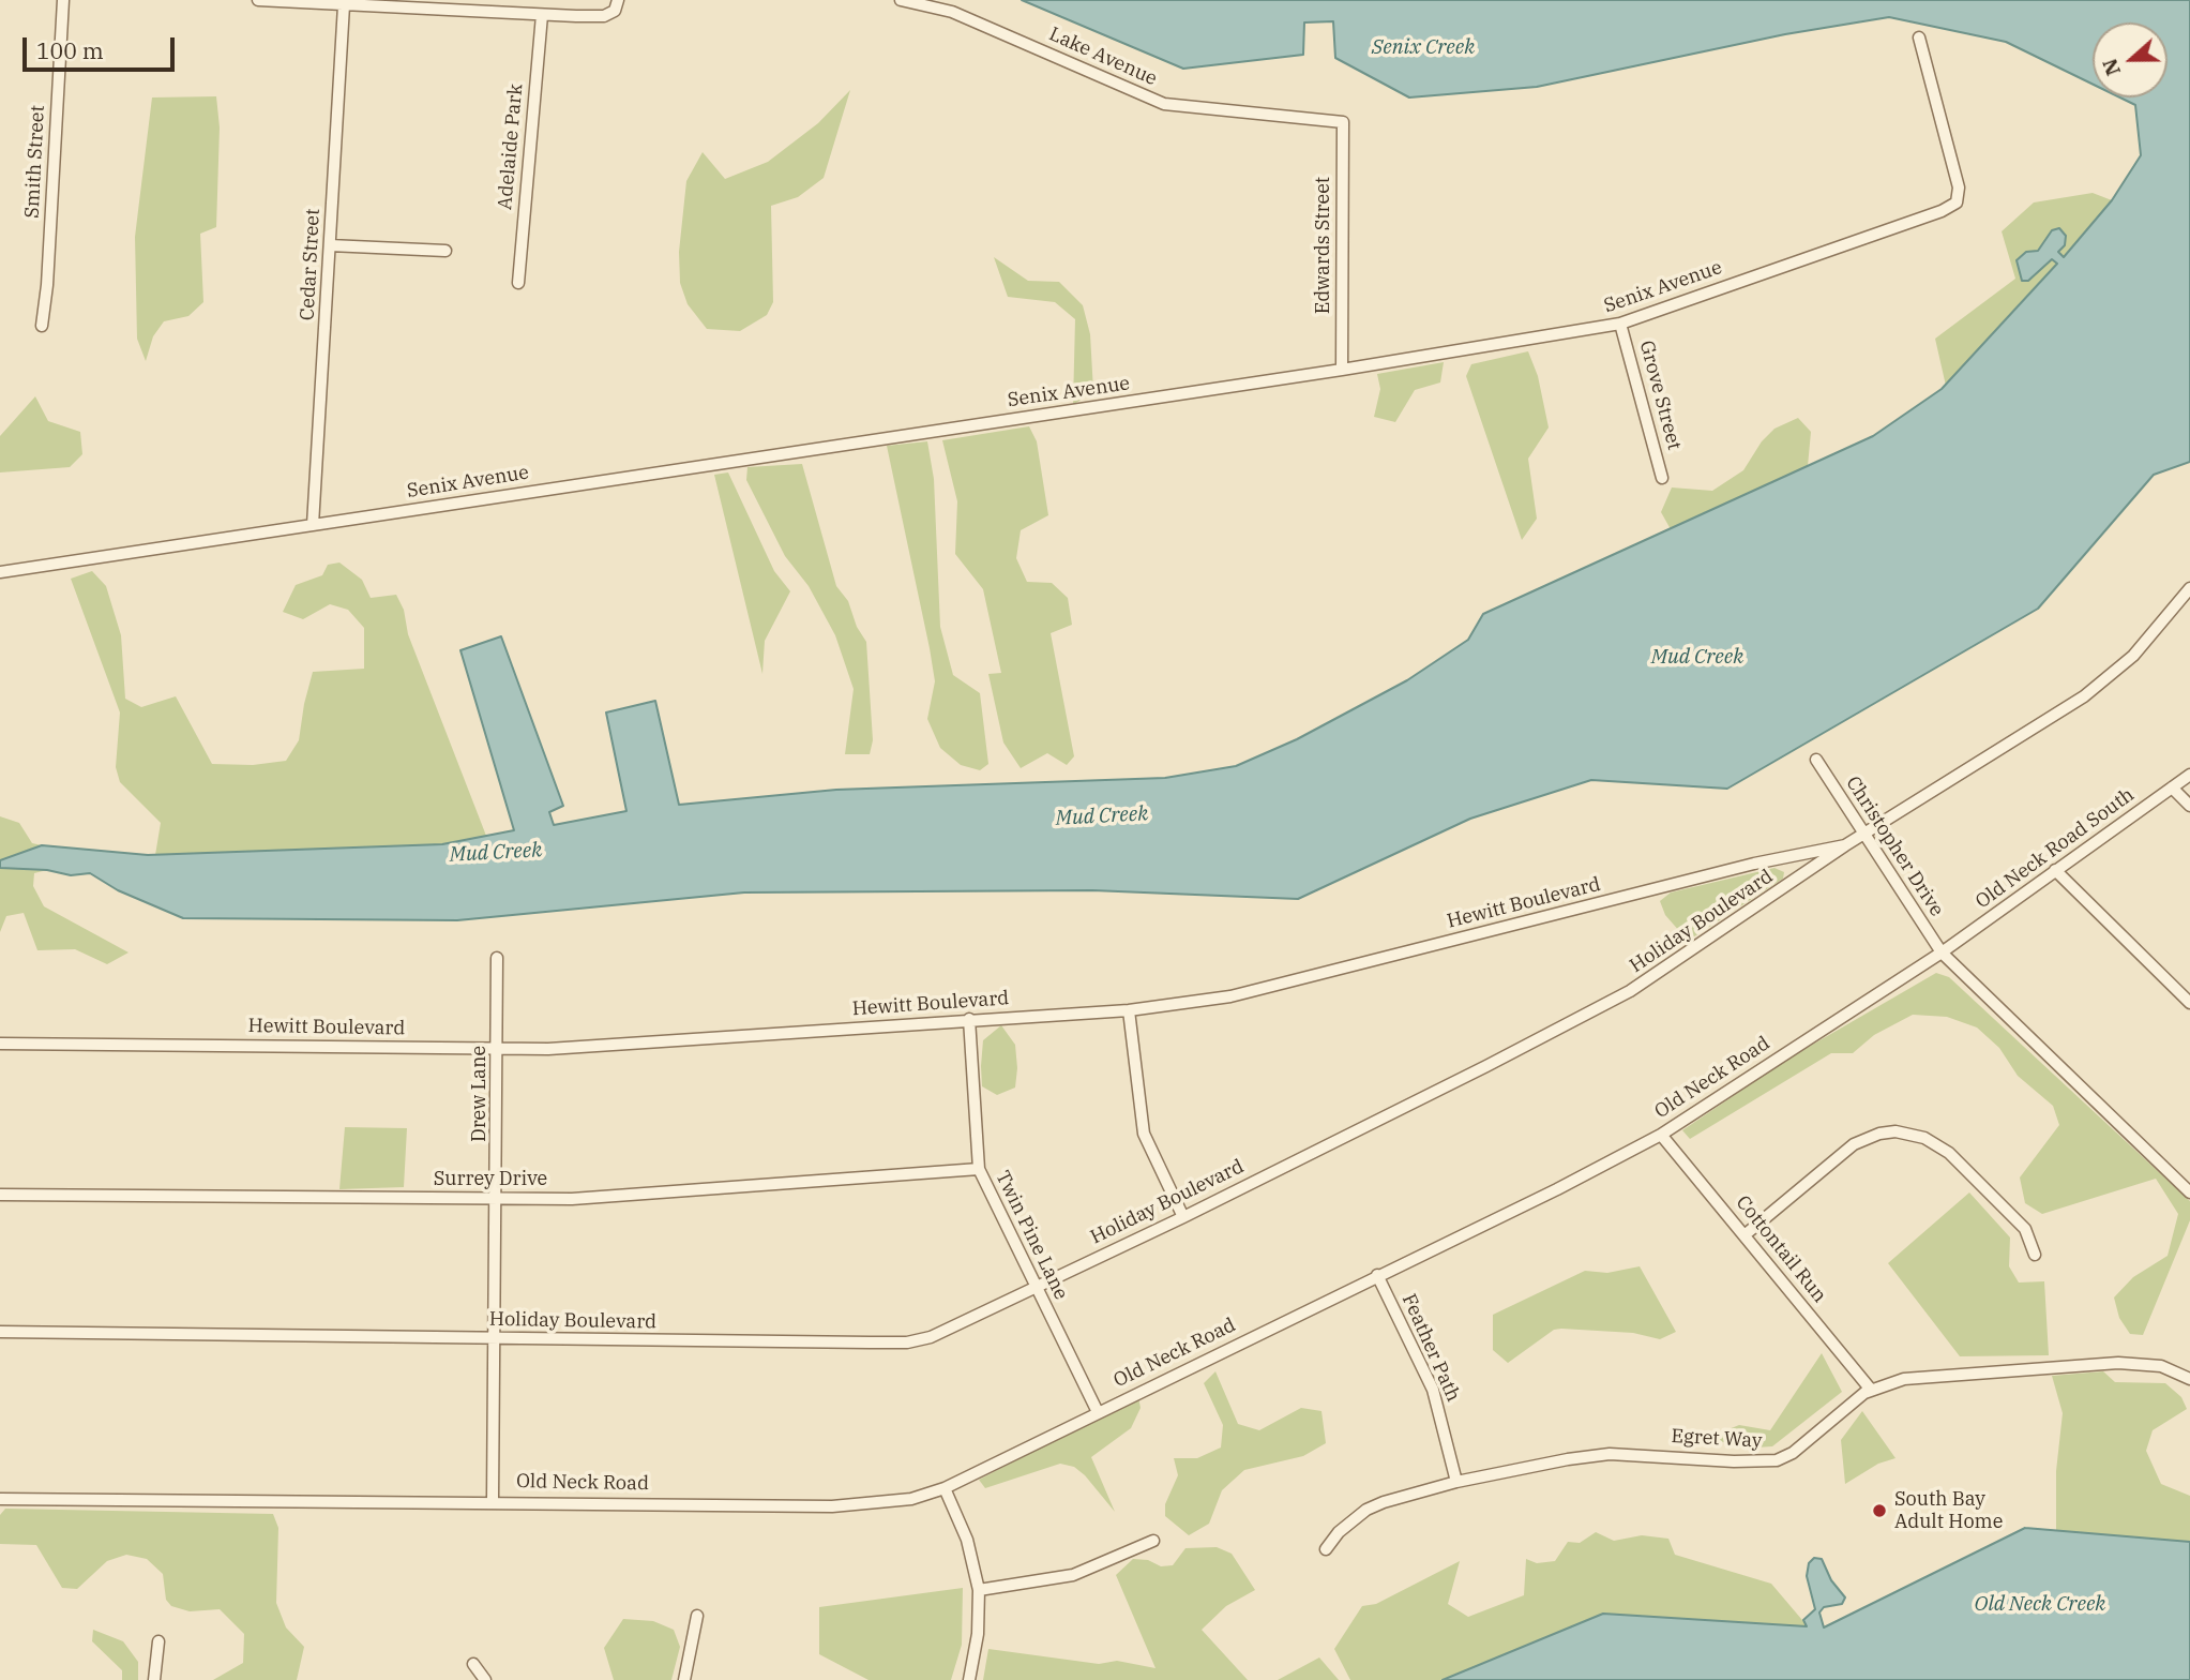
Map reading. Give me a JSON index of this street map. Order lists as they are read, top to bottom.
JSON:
{
  "streets": {
    "street": [
      "Lake Avenue",
      "Adelaide Park",
      "Smith Street",
      "Edwards Street",
      "Cedar Street",
      "Senix Avenue",
      "Grove Street",
      "Christopher Drive",
      "Old Neck Road South",
      "Hewitt Boulevard",
      "Holiday Boulevard",
      "Old Neck Road",
      "Drew Lane",
      "Surrey Drive",
      "Twin Pine Lane",
      "Cottontail Run",
      "Feather Path",
      "Egret Way"
    ]
  },
  "crossings": [
    ["Lake Avenue", "Edwards Street"],
    ["Edwards Street", "Senix Avenue"],
    ["Cedar Street", "Senix Avenue"],
    ["Senix Avenue", "Grove Street"],
    ["Christopher Drive", "Old Neck Road South"],
    ["Christopher Drive", "Holiday Boulevard"],
    ["Christopher Drive", "Old Neck Road"],
    ["Old Neck Road South", "Old Neck Road"],
    ["Hewitt Boulevard", "Holiday Boulevard"],
    ["Hewitt Boulevard", "Drew Lane"],
    ["Hewitt Boulevard", "Twin Pine Lane"],
    ["Holiday Boulevard", "Drew Lane"],
    ["Holiday Boulevard", "Twin Pine Lane"],
    ["Old Neck Road", "Drew Lane"],
    ["Old Neck Road", "Twin Pine Lane"],
    ["Old Neck Road", "Cottontail Run"],
    ["Old Neck Road", "Feather Path"],
    ["Drew Lane", "Surrey Drive"],
    ["Surrey Drive", "Twin Pine Lane"],
    ["Cottontail Run", "Egret Way"],
    ["Feather Path", "Egret Way"]
  ],
  "water": ["Senix Creek", "Mud Creek", "Old Neck Creek"],
  "places": ["South Bay Adult Home"],
  "scale_bar": "100 m",
  "north": "left"
}
